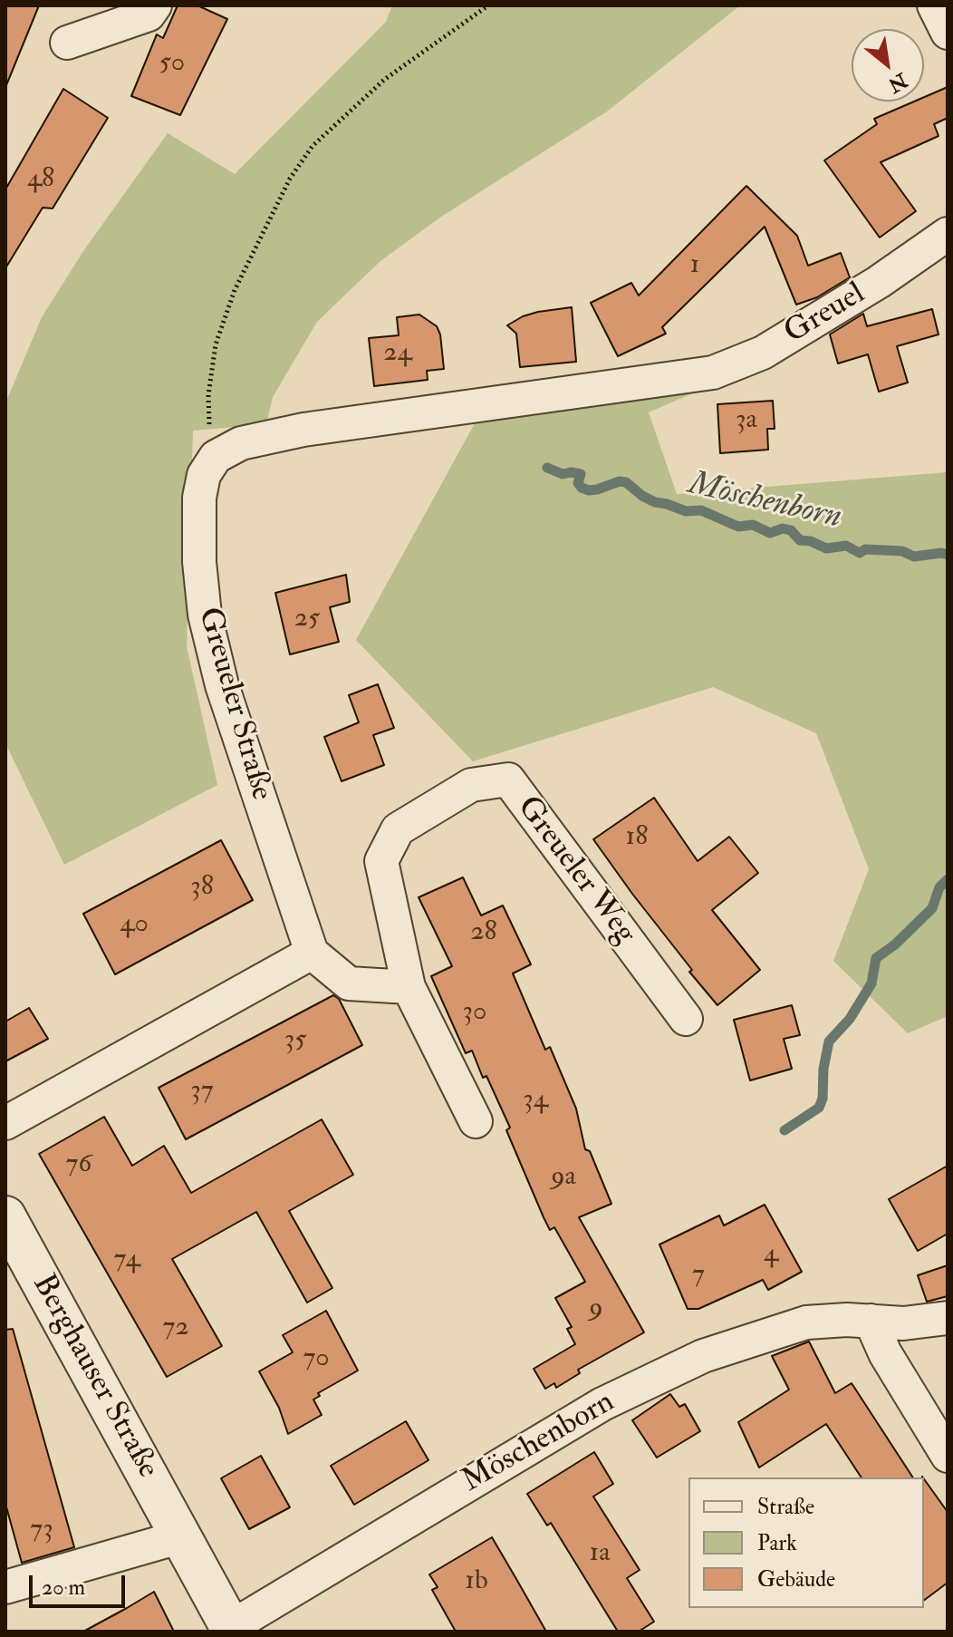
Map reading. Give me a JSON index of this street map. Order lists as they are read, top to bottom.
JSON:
{
  "streets": {
    "street": [
      "Greuel",
      "Greueler Straße",
      "Greueler Weg",
      "Berghauser Straße",
      "Möschenborn"
    ]
  },
  "crossings": [
    ["Greuel", "Greueler Straße"],
    ["Berghauser Straße", "Möschenborn"]
  ],
  "water": ["Möschenborn"],
  "house_numbers": [
    "50",
    "48",
    "1",
    "24",
    "3a",
    "25",
    "18",
    "38",
    "40",
    "28",
    "30",
    "35",
    "37",
    "34",
    "76",
    "9a",
    "4",
    "74",
    "7",
    "9",
    "72",
    "70",
    "73",
    "1a",
    "1b"
  ],
  "legend": ["Straße", "Park", "Gebäude"],
  "scale_bar": "20 m",
  "north": "bottom right"
}
